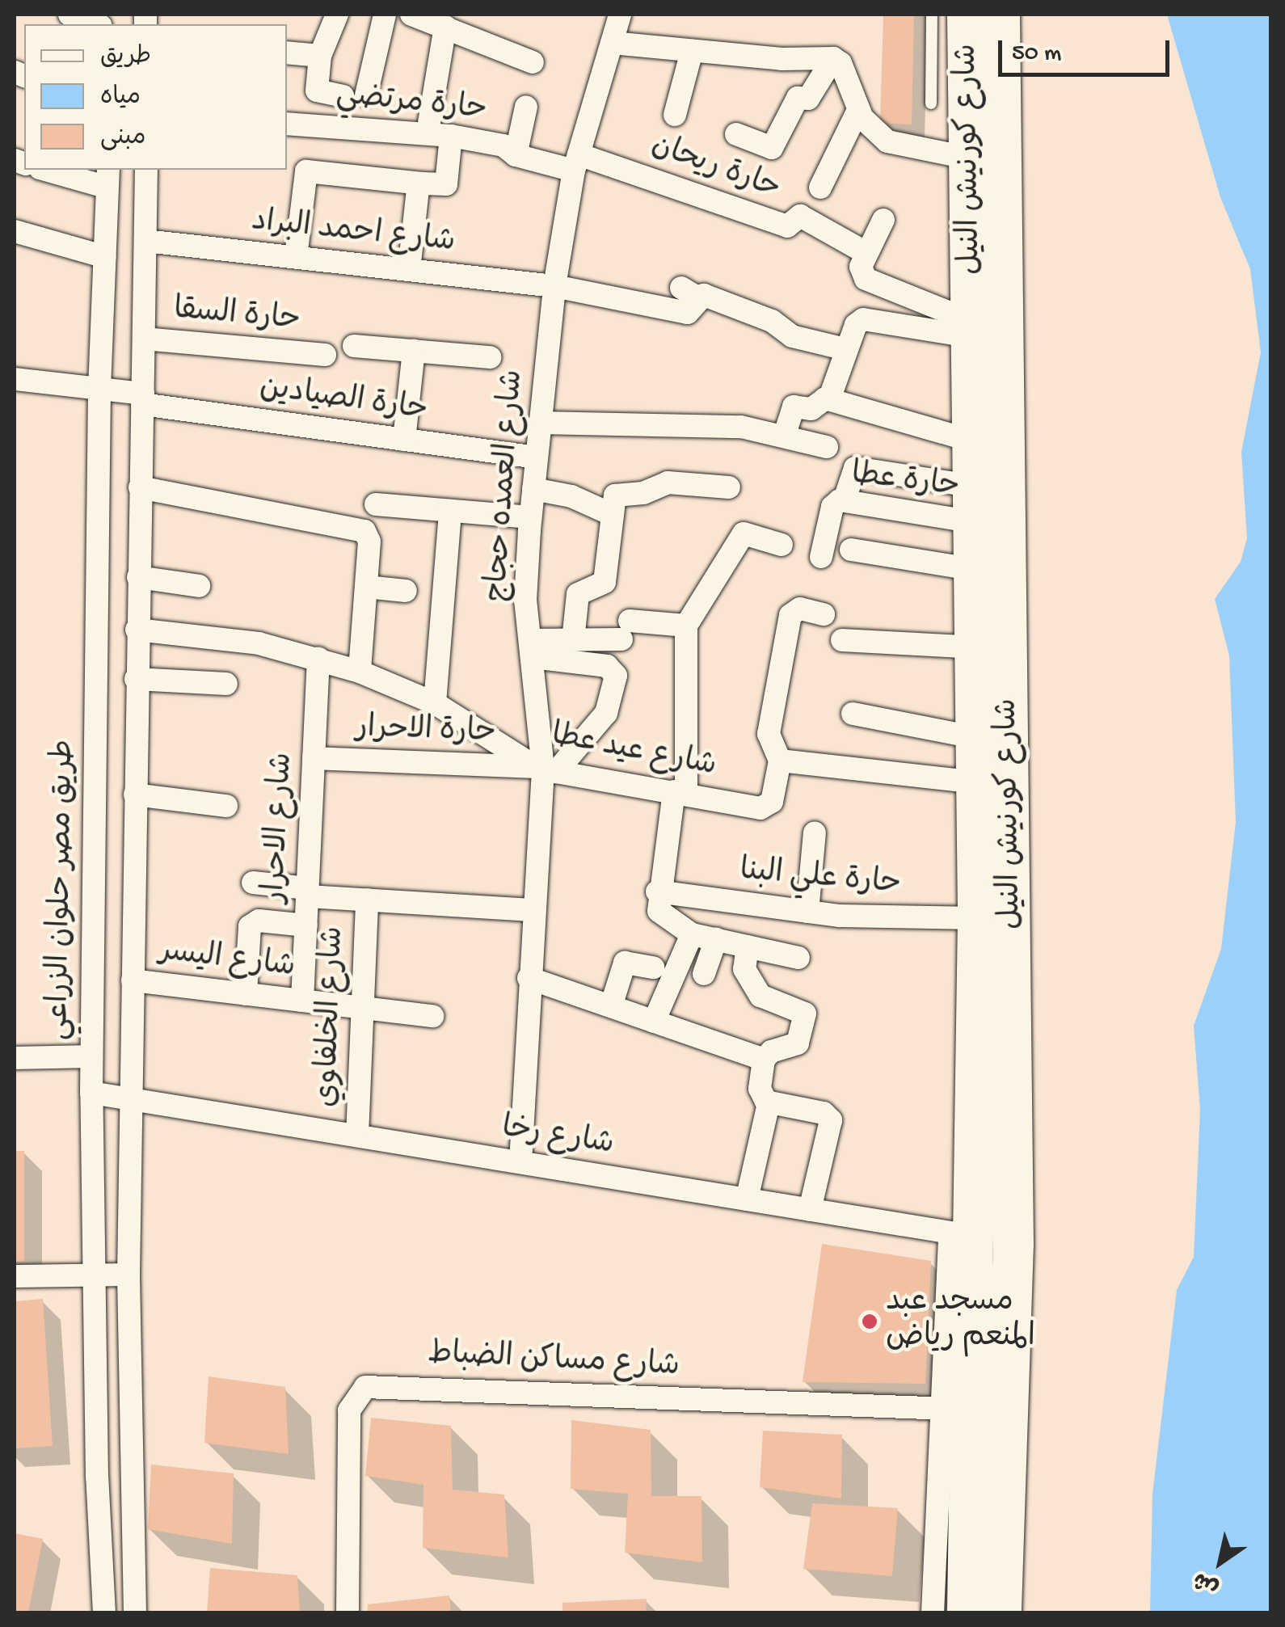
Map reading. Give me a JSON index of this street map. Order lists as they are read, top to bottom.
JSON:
{
  "streets": {
    "highway": ["شارع كورنيش النيل"],
    "street": [
      "حارة مرتضي",
      "حارة ريحان",
      "شارع احمد البراد",
      "حارة السقا",
      "حارة الصيادين",
      "حارة عطا",
      "شارع العمده حجاج",
      "حارة الاحرار",
      "شارع عيد عطا",
      "شارع الاحرار",
      "حارة علي البنا",
      "طريق مصر حلوان الزراعي",
      "شارع اليسر",
      "شارع الخلفاوي",
      "شارع رخا",
      "شارع مساكن الضباط"
    ]
  },
  "crossings": [
    ["حارة مرتضي", "حارة ريحان"],
    ["حارة مرتضي", "شارع العمده حجاج"],
    ["شارع كورنيش النيل", "حارة عطا"],
    ["شارع كورنيش النيل", "حارة علي البنا"],
    ["شارع كورنيش النيل", "شارع رخا"],
    ["شارع كورنيش النيل", "شارع مساكن الضباط"],
    ["حارة ريحان", "شارع العمده حجاج"],
    ["شارع احمد البراد", "شارع العمده حجاج"],
    ["حارة الصيادين", "شارع العمده حجاج"],
    ["حارة الصيادين", "طريق مصر حلوان الزراعي"],
    ["شارع العمده حجاج", "حارة الاحرار"],
    ["شارع العمده حجاج", "شارع عيد عطا"],
    ["شارع العمده حجاج", "شارع رخا"],
    ["حارة الاحرار", "شارع عيد عطا"],
    ["حارة الاحرار", "شارع الاحرار"],
    ["شارع عيد عطا", "شارع الاحرار"],
    ["شارع الاحرار", "شارع اليسر"],
    ["طريق مصر حلوان الزراعي", "شارع رخا"],
    ["شارع اليسر", "شارع الخلفاوي"],
    ["شارع الخلفاوي", "شارع رخا"]
  ],
  "places": ["مسجد عبد المنعم رياض"],
  "legend": ["طريق", "مياه", "مبنى"],
  "scale_bar": "50 m",
  "north": "bottom left"
}
